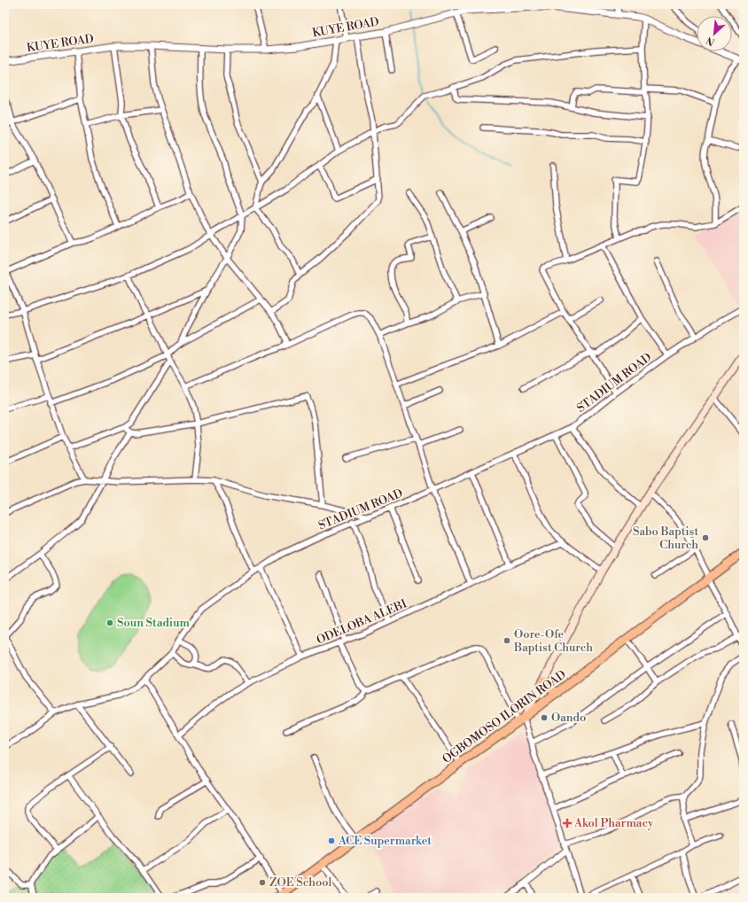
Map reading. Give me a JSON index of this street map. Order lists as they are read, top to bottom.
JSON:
{
  "streets": {
    "highway": ["OGBOMOSO ILORIN ROAD"],
    "street": ["KUYE ROAD", "STADIUM ROAD", "ODELOBA ALEBI"]
  },
  "places": {
    "other": [
      "Sabo Baptist Church",
      "Soun Stadium",
      "Oore-Ofe Baptist Church",
      "Oando",
      "ACE Supermarket",
      "ZOE School"
    ],
    "health": ["Akol Pharmacy"]
  },
  "north": "bottom left"
}
